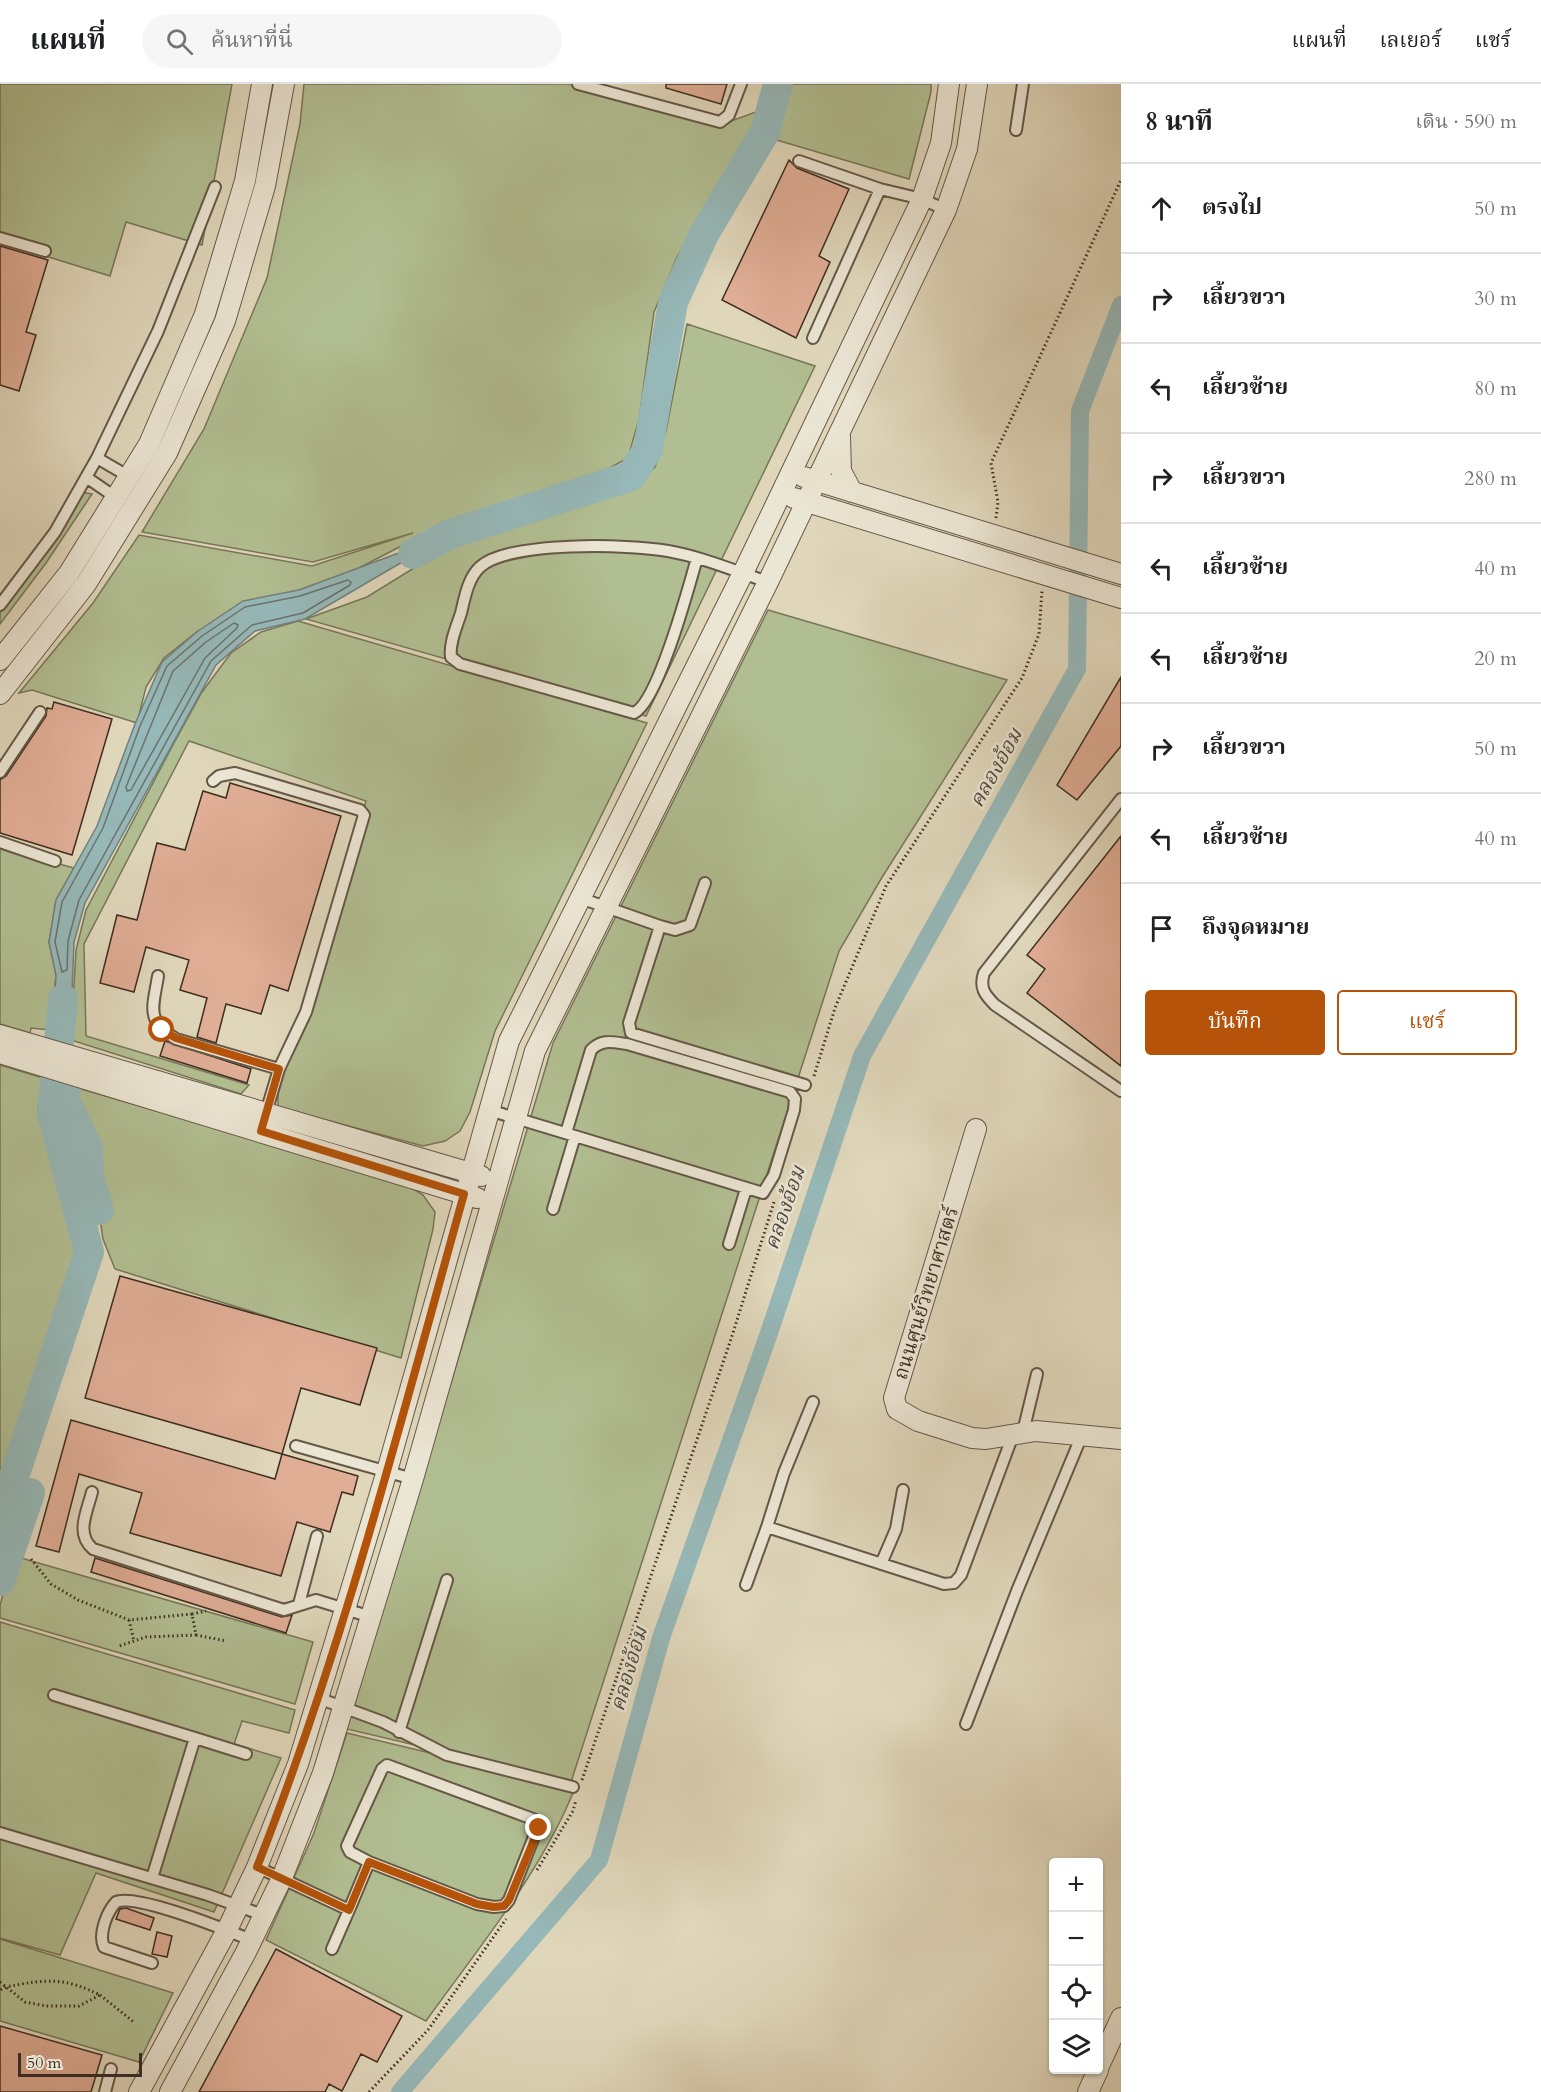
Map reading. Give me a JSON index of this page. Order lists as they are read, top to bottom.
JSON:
{
  "streets": {
    "street": ["ถนนศูนย์วิทยาศาสตร์"]
  },
  "water": ["คลองอ้อม"],
  "scale_bar": "50 m",
  "page": {
    "header": "แผนที่",
    "search": "ค้นหาที่นี่",
    "nav": ["แผนที่", "เลเยอร์", "แชร์"],
    "heading": ["8 นาที", "เดิน · 590 m"],
    "list": [
      ["ตรงไป", "50 m"],
      ["เลี้ยวขวา", "30 m"],
      ["เลี้ยวซ้าย", "80 m"],
      ["เลี้ยวขวา", "280 m"],
      ["เลี้ยวซ้าย", "40 m"],
      ["เลี้ยวซ้าย", "20 m"],
      ["เลี้ยวขวา", "50 m"],
      ["เลี้ยวซ้าย", "40 m"],
      "ถึงจุดหมาย"
    ],
    "buttons": ["บันทึก", "แชร์"],
    "map_buttons": ["+", "−"],
    "scale": "50 m"
  }
}
